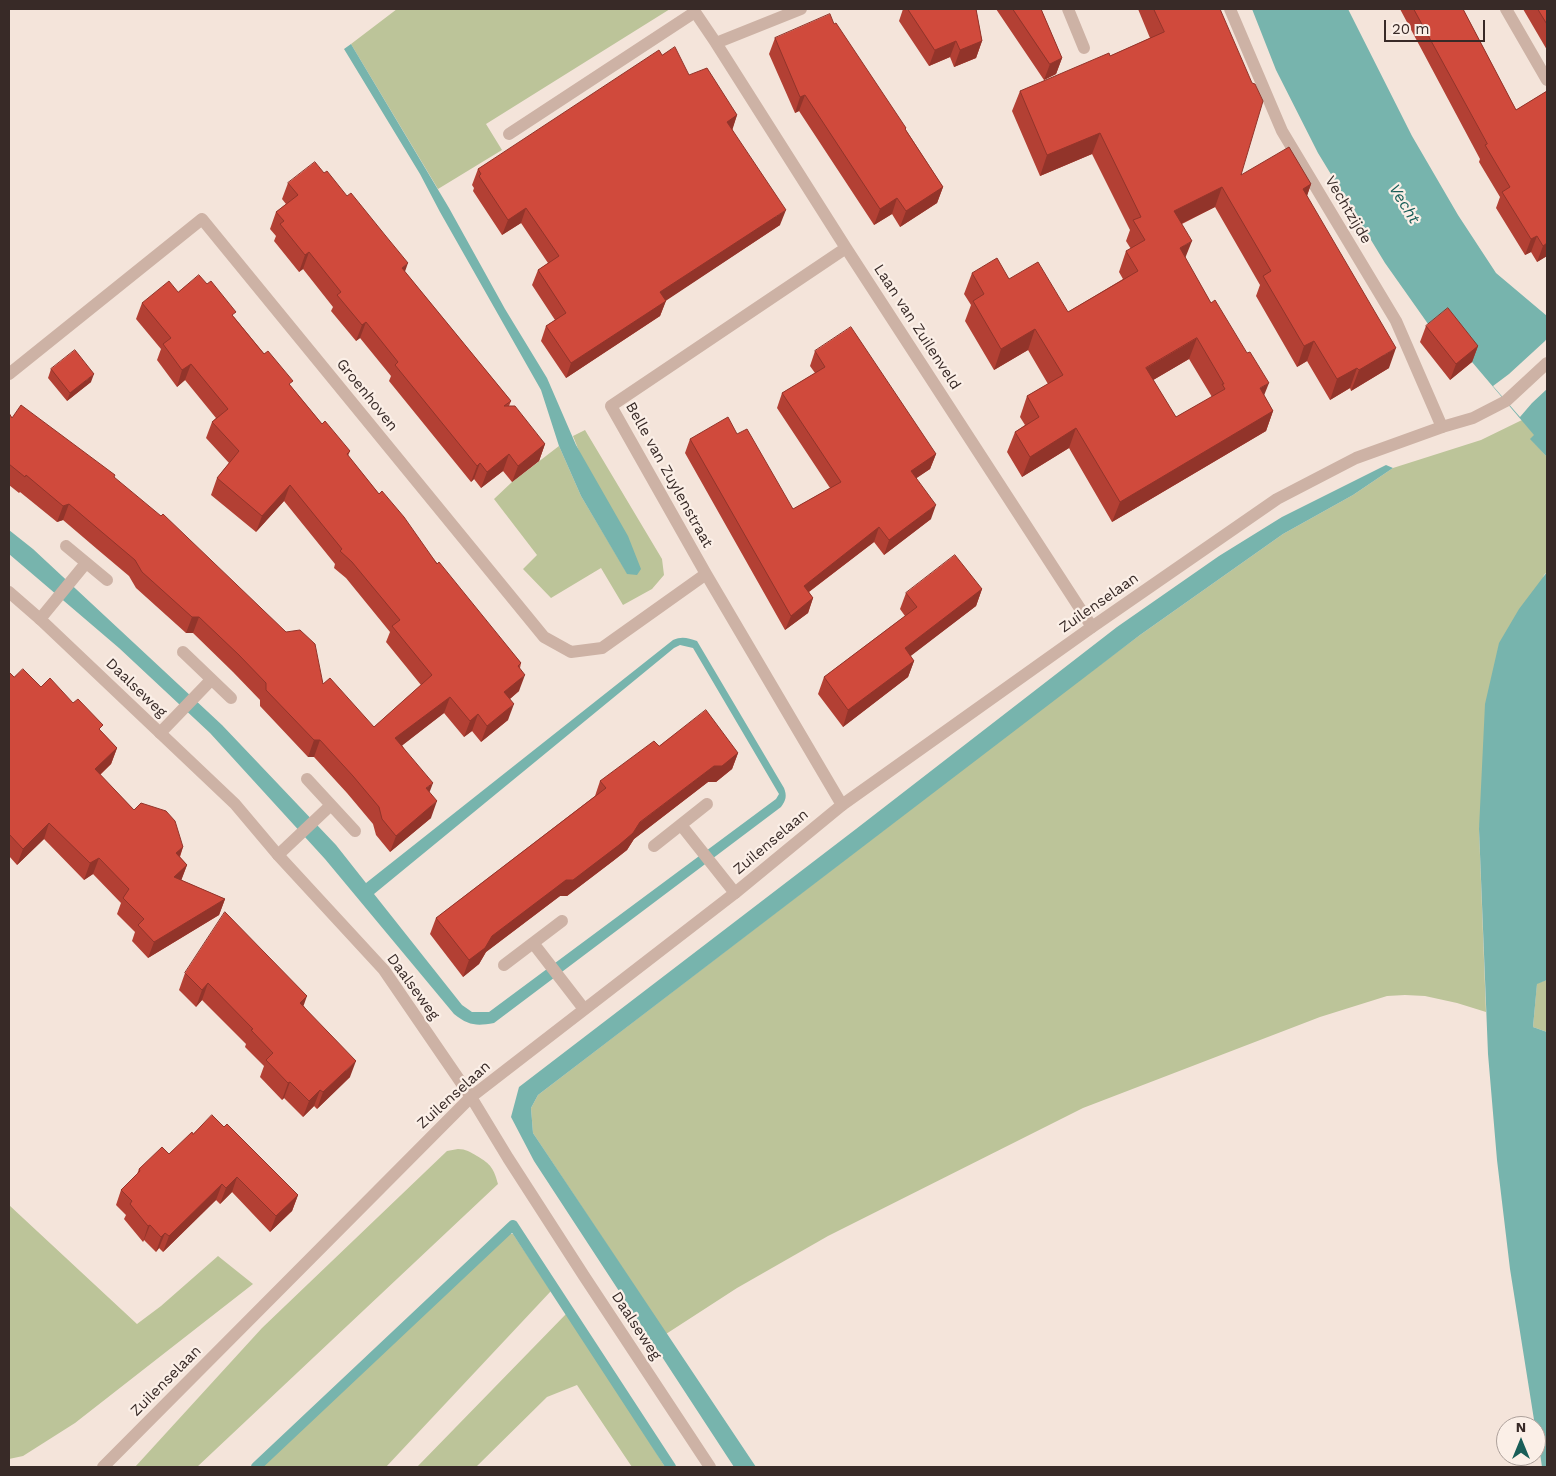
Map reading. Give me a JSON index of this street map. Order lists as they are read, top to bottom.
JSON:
{
  "streets": {
    "street": [
      "Vechtzijde",
      "Laan van Zuilenveld",
      "Groenhoven",
      "Belle van Zuylenstraat",
      "Zuilenselaan",
      "Daalseweg"
    ]
  },
  "crossings": [
    ["Vechtzijde", "Zuilenselaan"],
    ["Laan van Zuilenveld", "Belle van Zuylenstraat"],
    ["Laan van Zuilenveld", "Zuilenselaan"],
    ["Groenhoven", "Belle van Zuylenstraat"],
    ["Belle van Zuylenstraat", "Zuilenselaan"],
    ["Zuilenselaan", "Daalseweg"]
  ],
  "water": ["Vecht"],
  "scale_bar": "20 m",
  "north": "top"
}
